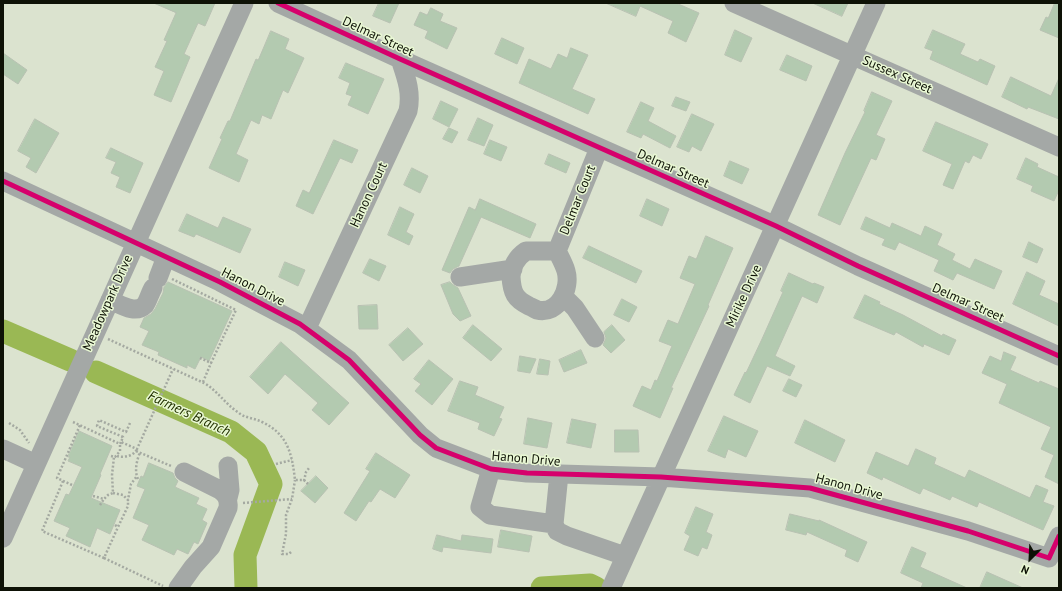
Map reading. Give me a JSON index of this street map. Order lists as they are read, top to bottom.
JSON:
{
  "streets": {
    "street": [
      "Delmar Street",
      "Sussex Street",
      "Hanon Court",
      "Delmar Court",
      "Hanon Drive",
      "Mirike Drive",
      "Meadowpark Drive"
    ]
  },
  "crossings": [
    ["Delmar Street", "Hanon Court"],
    ["Delmar Street", "Delmar Court"],
    ["Delmar Street", "Mirike Drive"],
    ["Sussex Street", "Mirike Drive"],
    ["Hanon Court", "Hanon Drive"],
    ["Hanon Drive", "Mirike Drive"],
    ["Hanon Drive", "Meadowpark Drive"]
  ],
  "water": ["Farmers Branch"],
  "north": "bottom left"
}
